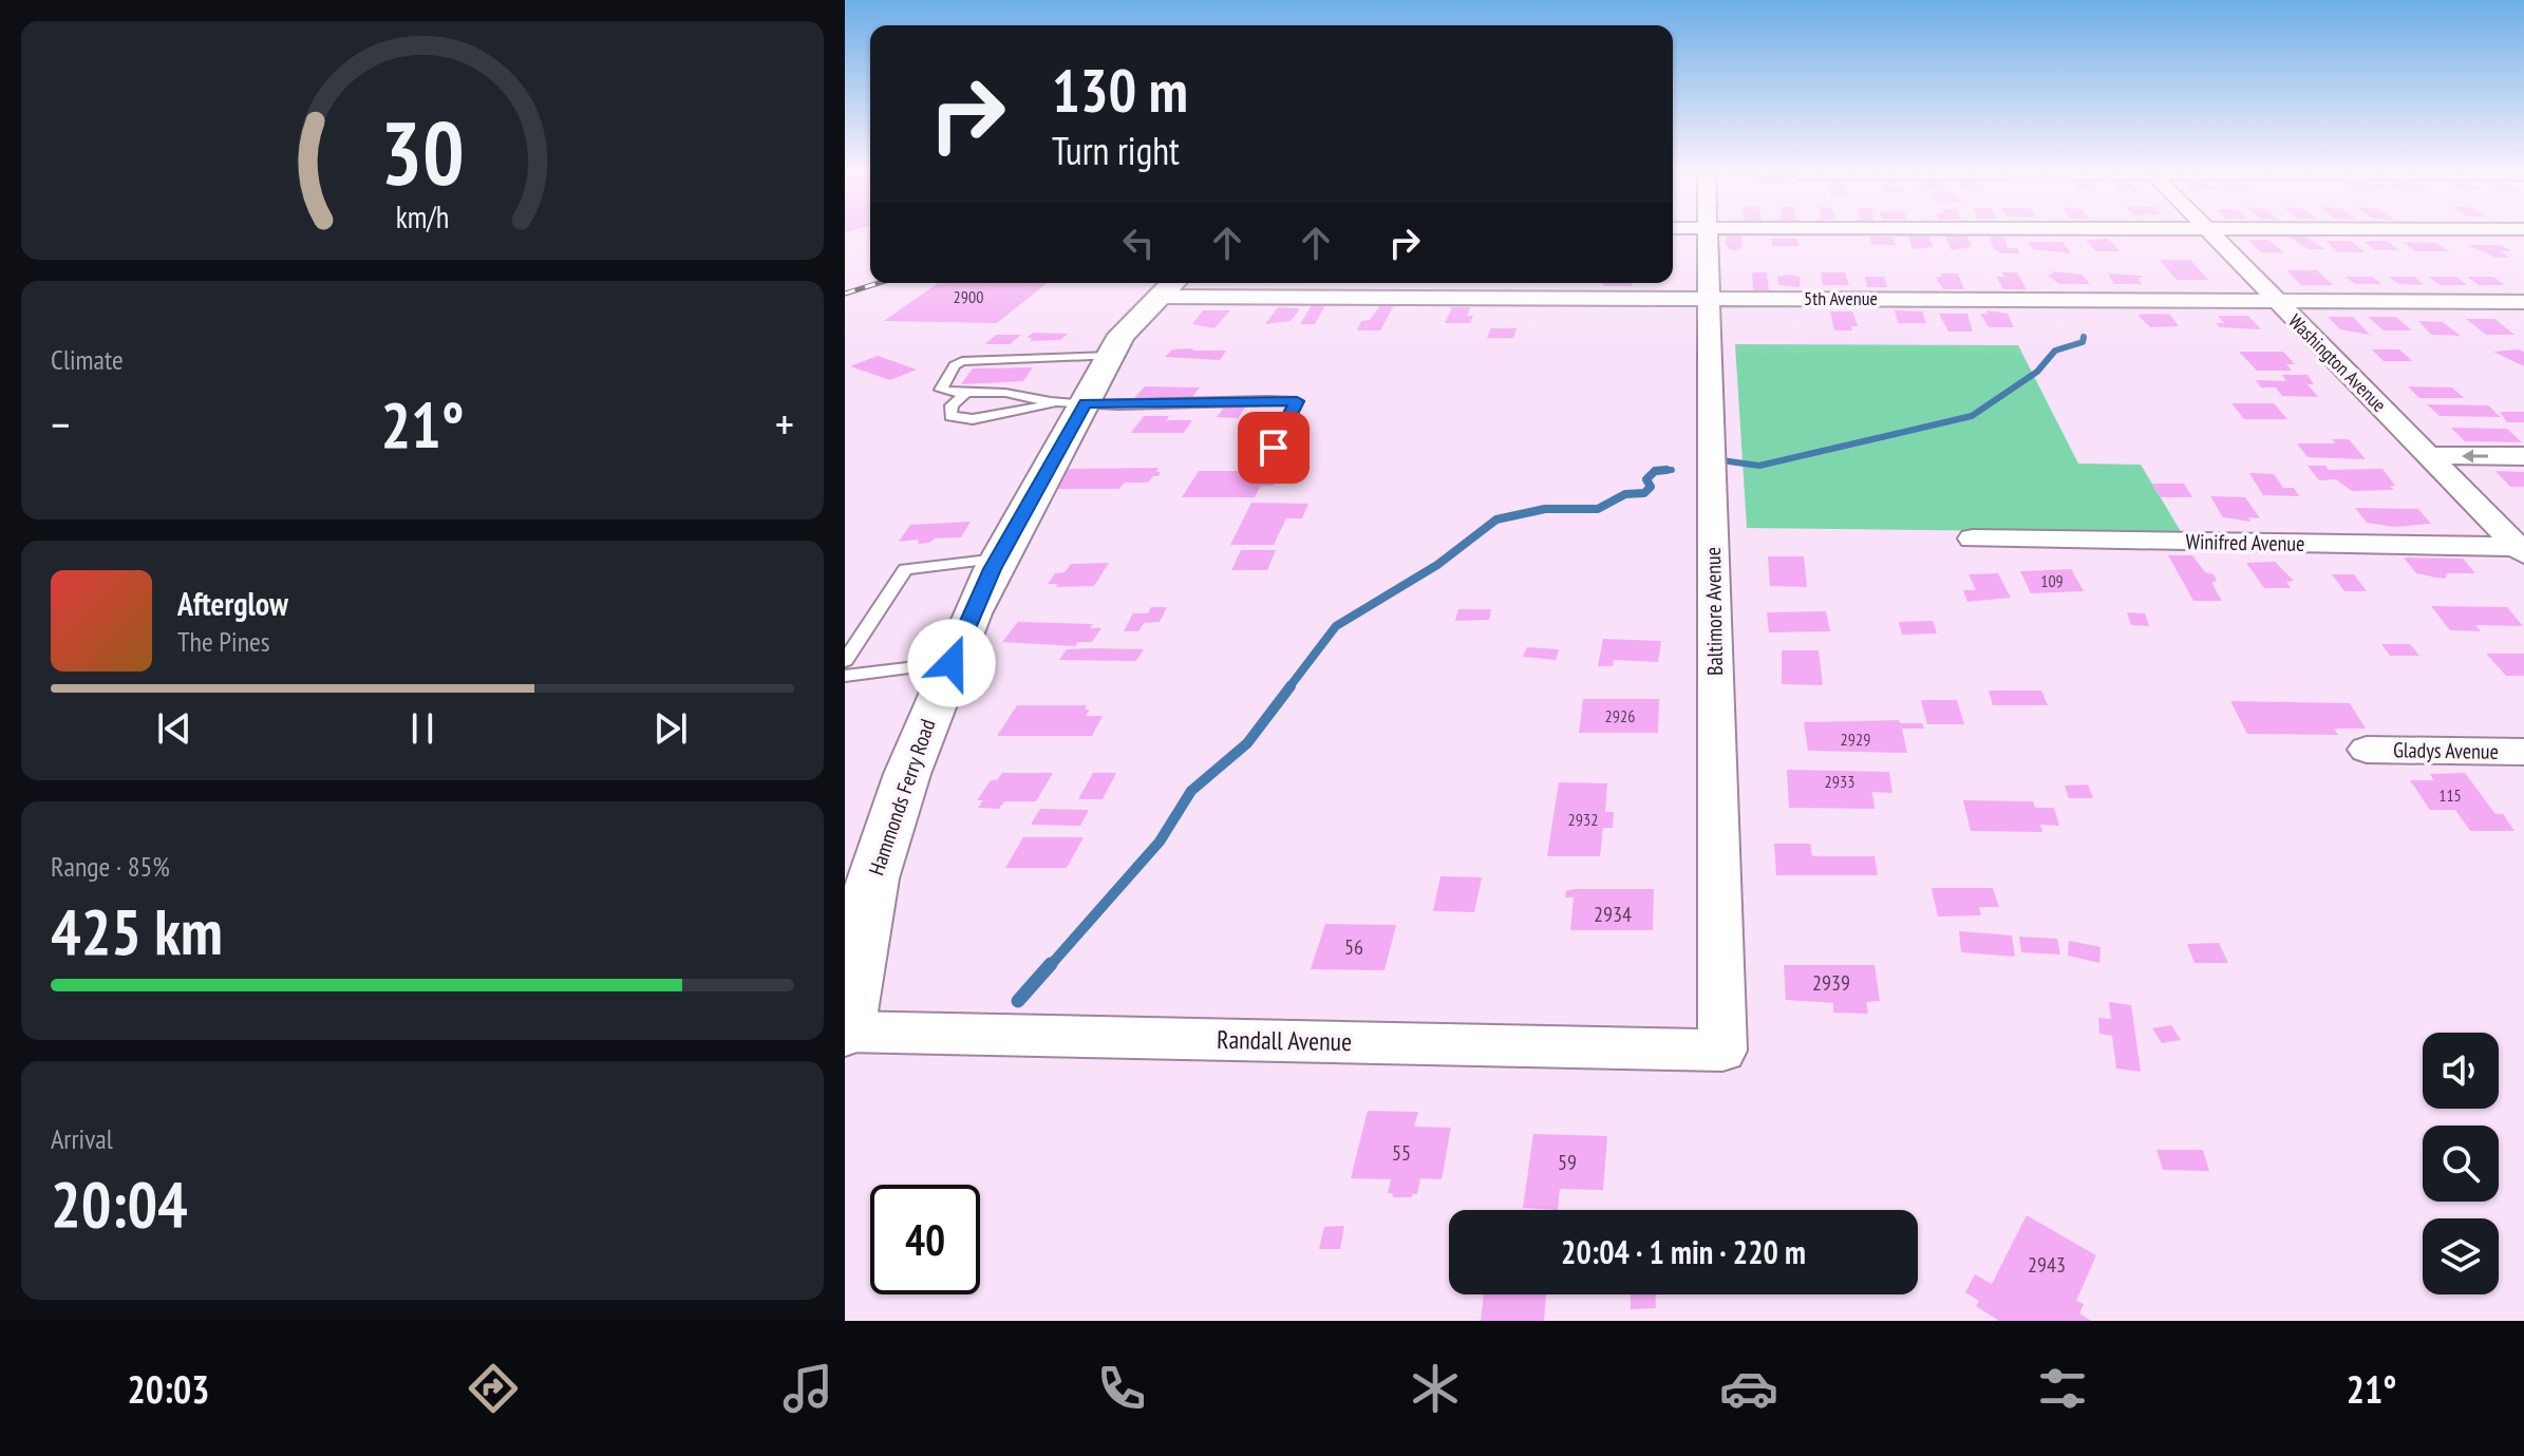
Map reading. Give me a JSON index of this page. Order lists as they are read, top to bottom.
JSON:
{
  "streets": {
    "street": [
      "5th Avenue",
      "Washington Avenue",
      "Winifred Avenue",
      "Baltimore Avenue",
      "Gladys Avenue",
      "Hammonds Ferry Road",
      "Randall Avenue"
    ]
  },
  "crossings": [
    ["5th Avenue", "Washington Avenue"],
    ["5th Avenue", "Baltimore Avenue"],
    ["5th Avenue", "Hammonds Ferry Road"],
    ["Washington Avenue", "Winifred Avenue"],
    ["Baltimore Avenue", "Randall Avenue"],
    ["Hammonds Ferry Road", "Randall Avenue"]
  ],
  "house_numbers": [
    "2900",
    "109",
    "2926",
    "2929",
    "2933",
    "115",
    "2932",
    "2934",
    "56",
    "2939",
    "55",
    "59",
    "2943"
  ],
  "page": {
    "turn": ["130 m", "Turn right"],
    "tile": [
      "Climate",
      ["Range · 85%", "425 km"],
      ["Arrival", "20:04"]
    ],
    "heat": ["−", "21°", "+"],
    "song": ["Afterglow", "The Pines"],
    "limit": "40",
    "trip": "20:04 · 1 min · 220 m",
    "tabs": ["20:03", "21°"],
    "gauge": ["30", "km/h"]
  }
}
